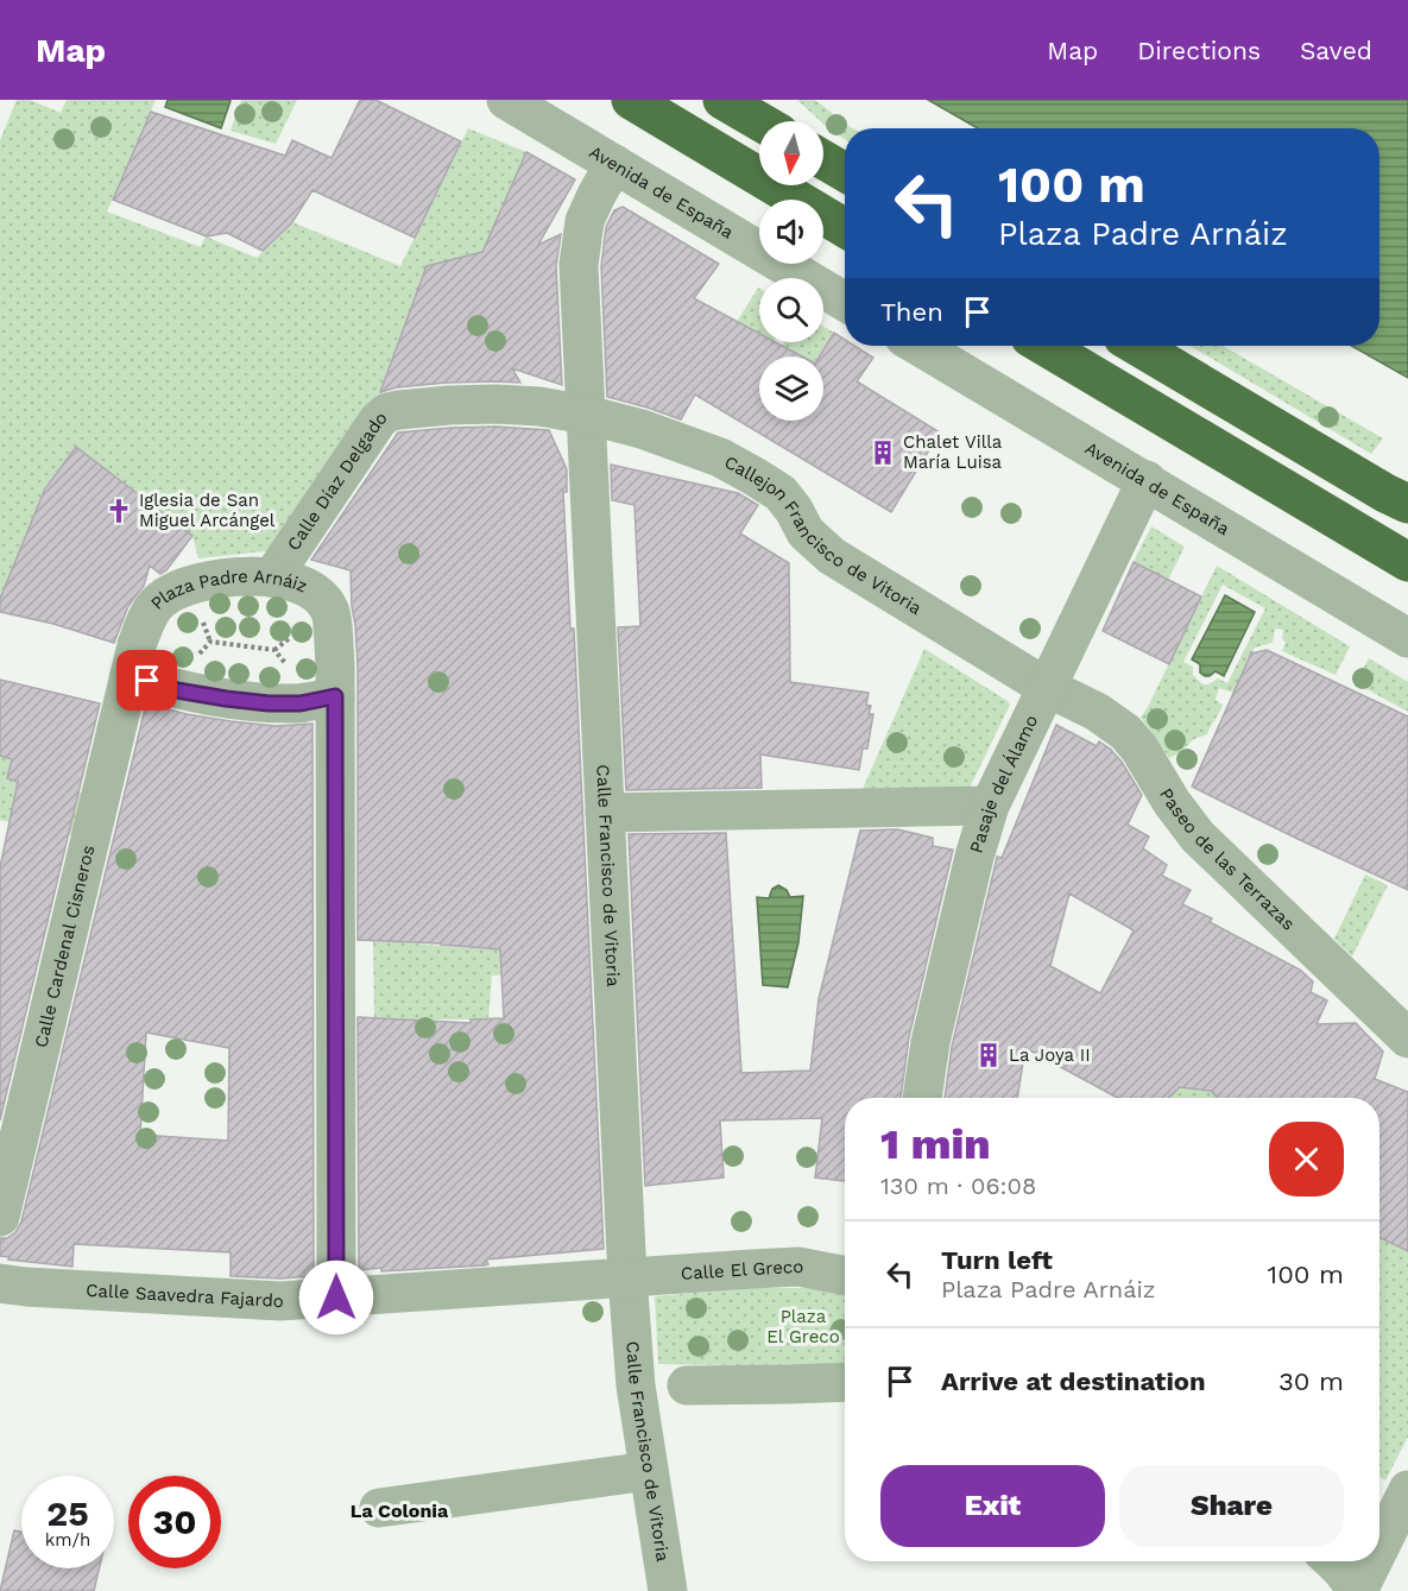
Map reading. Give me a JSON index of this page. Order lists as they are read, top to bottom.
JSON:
{
  "streets": {
    "street": [
      "Avenida de España",
      "Calle Díaz Delgado",
      "Callejon Francisco de Vitoria",
      "Plaza Padre Arnáiz",
      "Pasaje del Álamo",
      "Paseo de las Terrazas",
      "Calle Francisco de Vitoria",
      "Calle Cardenal Cisneros",
      "Calle El Greco",
      "Calle Saavedra Fajardo"
    ]
  },
  "crossings": [
    ["Avenida de España", "Pasaje del Álamo"],
    ["Avenida de España", "Calle Francisco de Vitoria"],
    ["Calle Díaz Delgado", "Callejon Francisco de Vitoria"],
    ["Calle Díaz Delgado", "Plaza Padre Arnáiz"],
    ["Calle Díaz Delgado", "Calle Francisco de Vitoria"],
    ["Callejon Francisco de Vitoria", "Pasaje del Álamo"],
    ["Callejon Francisco de Vitoria", "Paseo de las Terrazas"],
    ["Callejon Francisco de Vitoria", "Calle Francisco de Vitoria"],
    ["Plaza Padre Arnáiz", "Calle Cardenal Cisneros"],
    ["Plaza Padre Arnáiz", "Calle Saavedra Fajardo"],
    ["Pasaje del Álamo", "Paseo de las Terrazas"],
    ["Calle Francisco de Vitoria", "Calle El Greco"],
    ["Calle Francisco de Vitoria", "Calle Saavedra Fajardo"],
    ["Calle El Greco", "Calle Saavedra Fajardo"]
  ],
  "districts": ["La Colonia"],
  "parks": ["Plaza El Greco"],
  "places": {
    "building": ["Chalet Villa María Luisa", "La Joya II"],
    "church": ["Iglesia de San Miguel Arcángel"]
  },
  "north": "bottom",
  "page": {
    "header": "Map",
    "nav": ["Map", "Directions", "Saved"],
    "turn": ["100 m", "Plaza Padre Arnáiz"],
    "then": "Then",
    "heading": ["1 min", "130 m · 06:08"],
    "list": [
      {
        "name": "Turn left",
        "note": "Plaza Padre Arnáiz",
        "value": "100 m"
      },
      {
        "name": "Arrive at destination",
        "value": "30 m"
      }
    ],
    "buttons": ["Exit", "Share"],
    "speed": "25 km/h",
    "limit": "30"
  }
}
